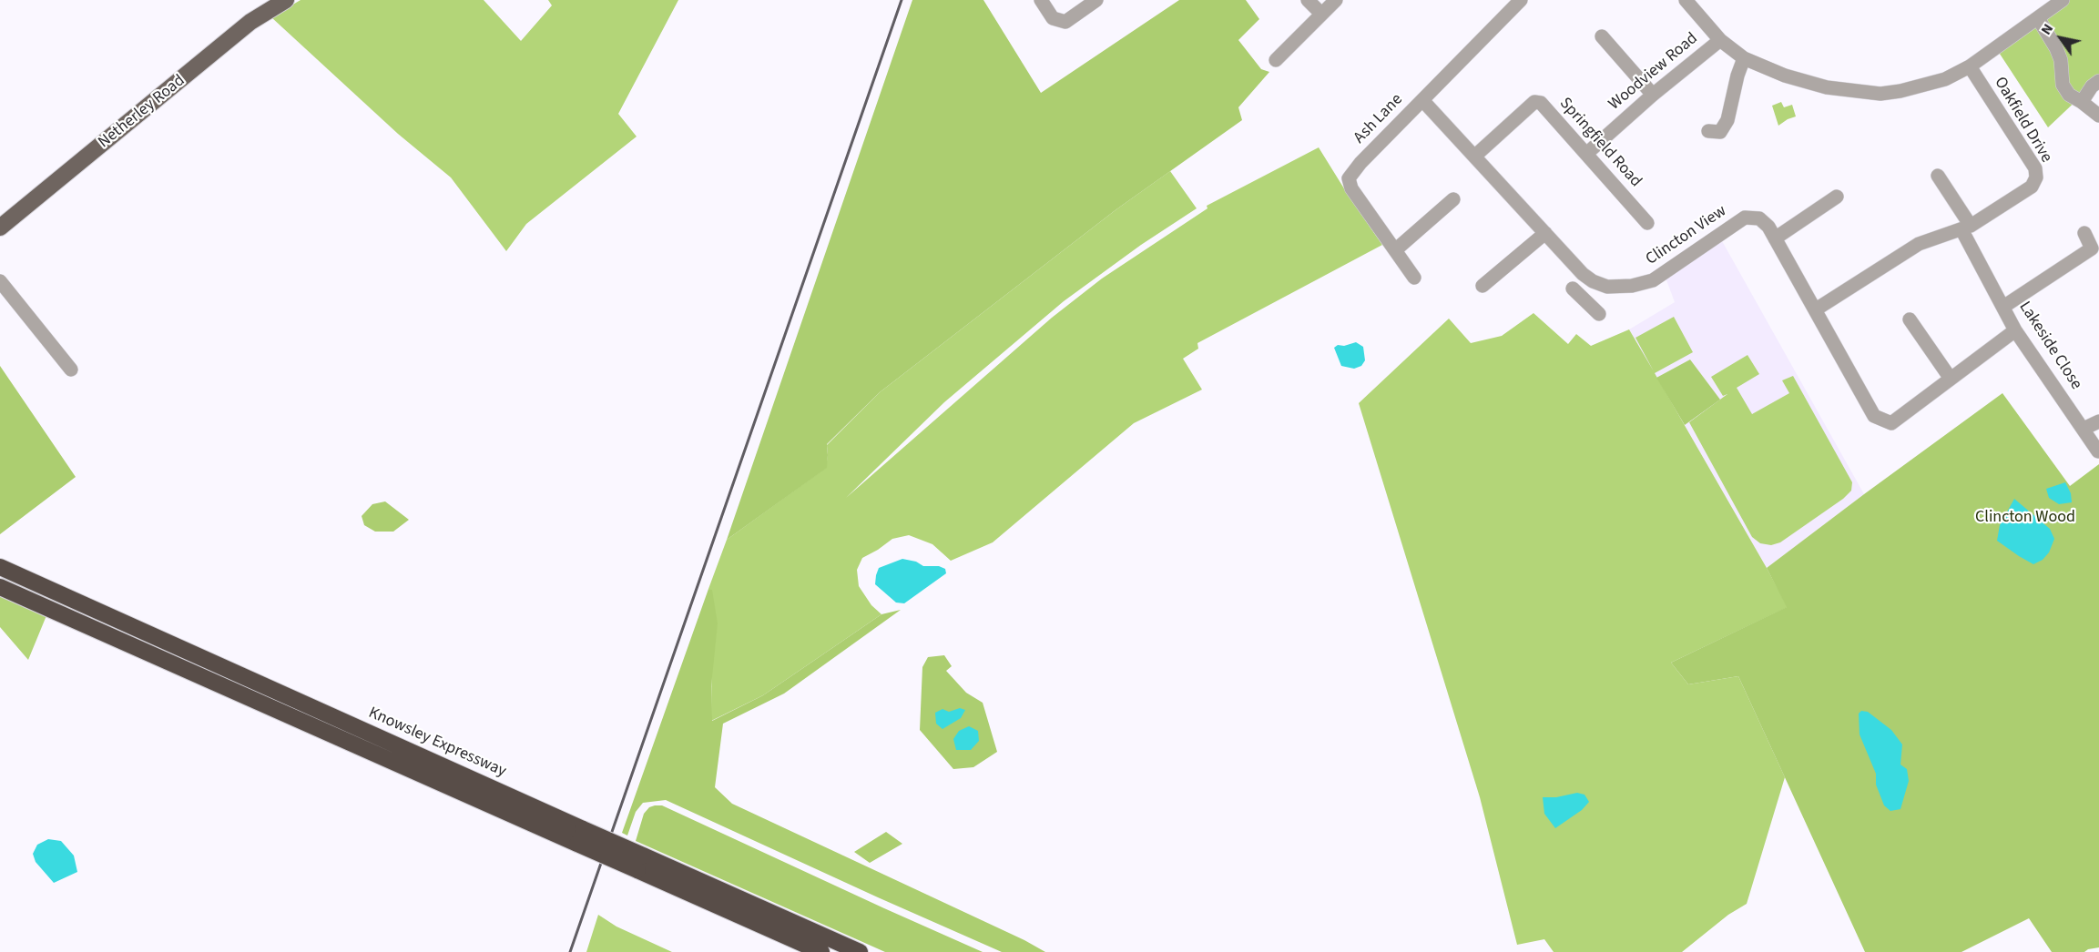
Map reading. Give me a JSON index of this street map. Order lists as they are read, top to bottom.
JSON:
{
  "streets": {
    "highway": ["Knowsley Expressway"],
    "main road": ["Netherley Road"],
    "street": [
      "Woodview Road",
      "Ash Lane",
      "Oakfield Drive",
      "Springfield Road",
      "Clincton View",
      "Lakeside Close"
    ]
  },
  "crossings": [
    ["Woodview Road", "Springfield Road"],
    ["Oakfield Drive", "Clincton View"],
    ["Oakfield Drive", "Lakeside Close"],
    ["Clincton View", "Lakeside Close"]
  ],
  "parks": ["Clincton Wood"],
  "north": "top left"
}
